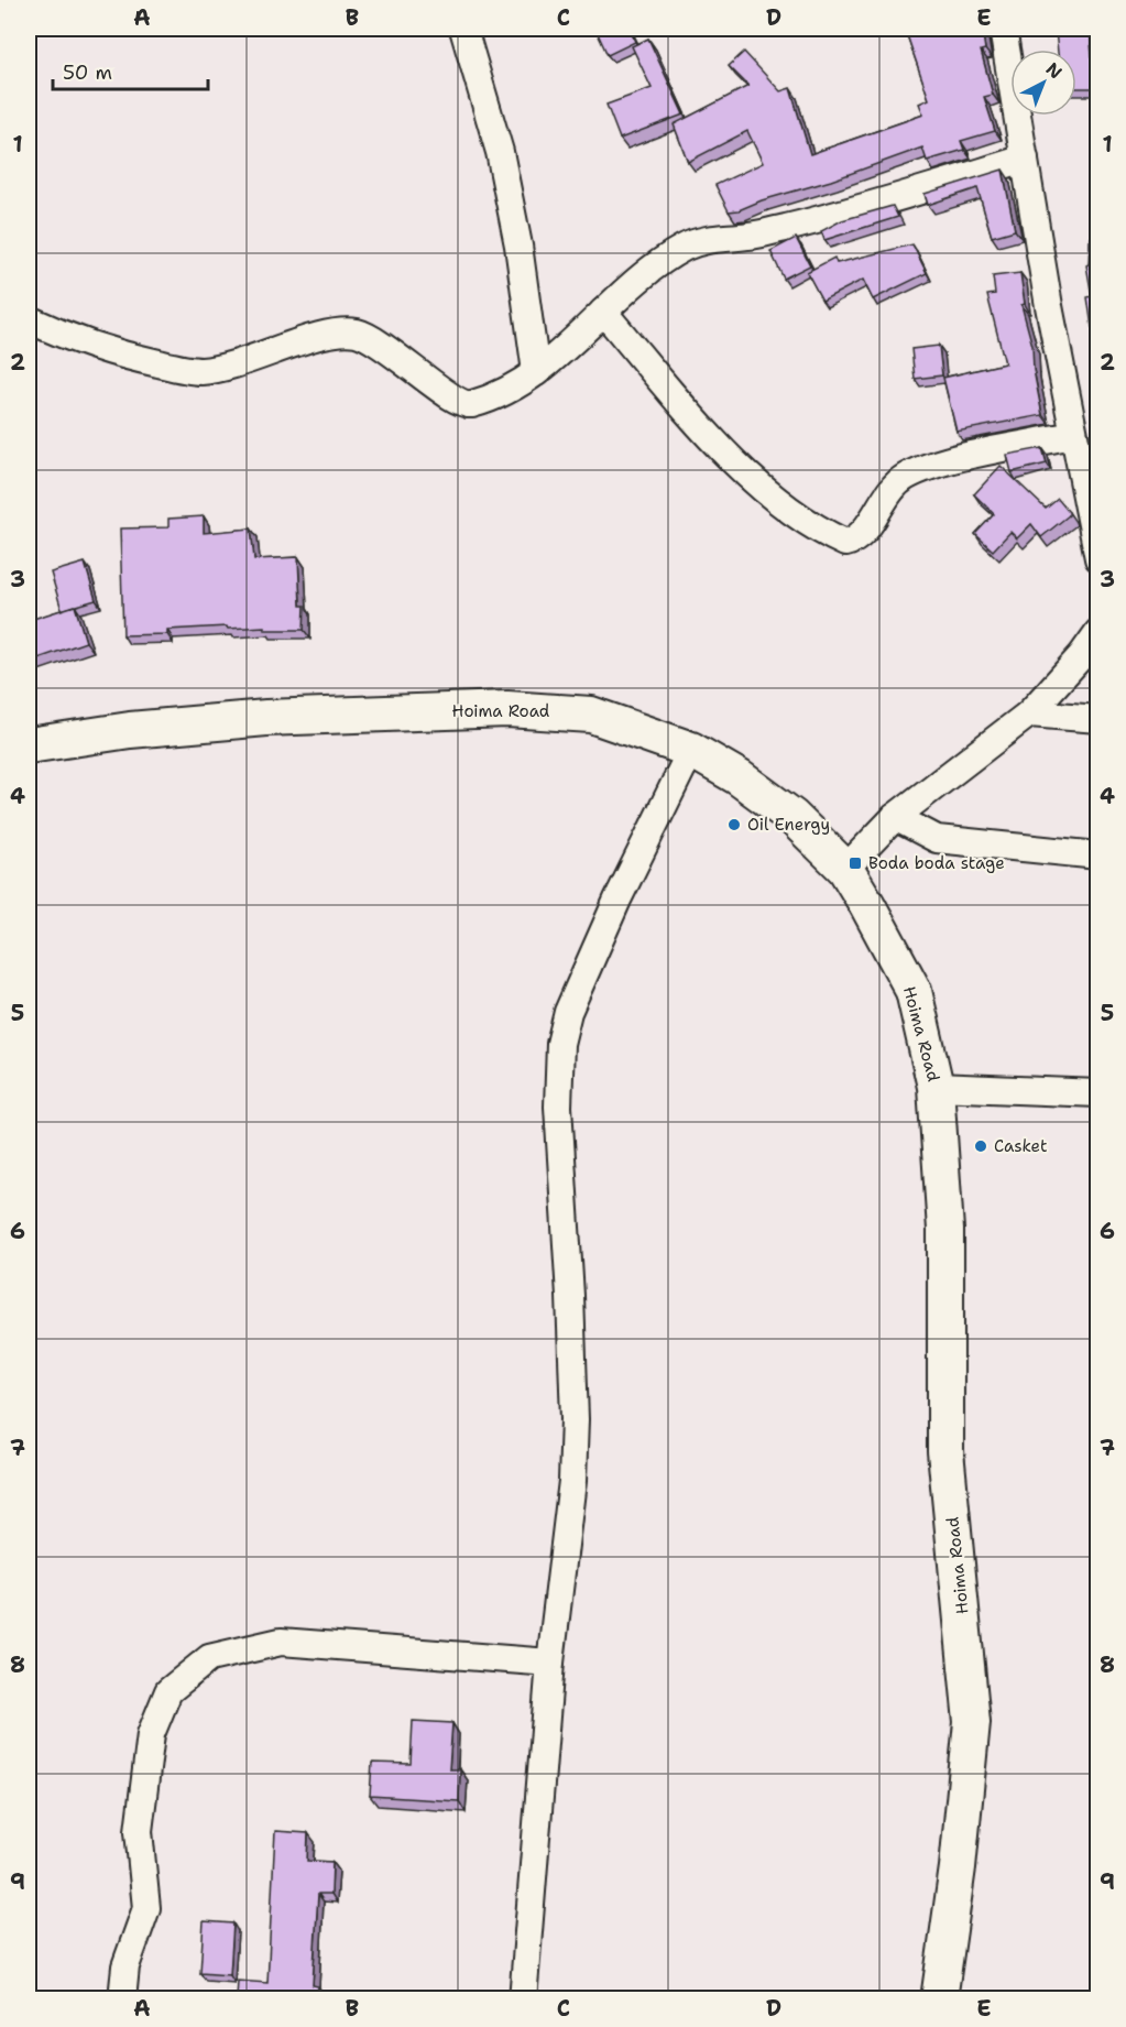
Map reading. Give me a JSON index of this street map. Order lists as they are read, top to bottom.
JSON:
{
  "streets": {
    "main road": ["Hoima Road"]
  },
  "places": {
    "other": ["Oil Energy", "Casket"],
    "transit": ["Boda boda stage"]
  },
  "scale_bar": "50 m",
  "north": "top right",
  "grid": {
    "columns": [
      "A",
      "B",
      "C",
      "D",
      "E"
    ],
    "rows": [
      "1",
      "2",
      "3",
      "4",
      "5",
      "6",
      "7",
      "8",
      "9"
    ]
  }
}
